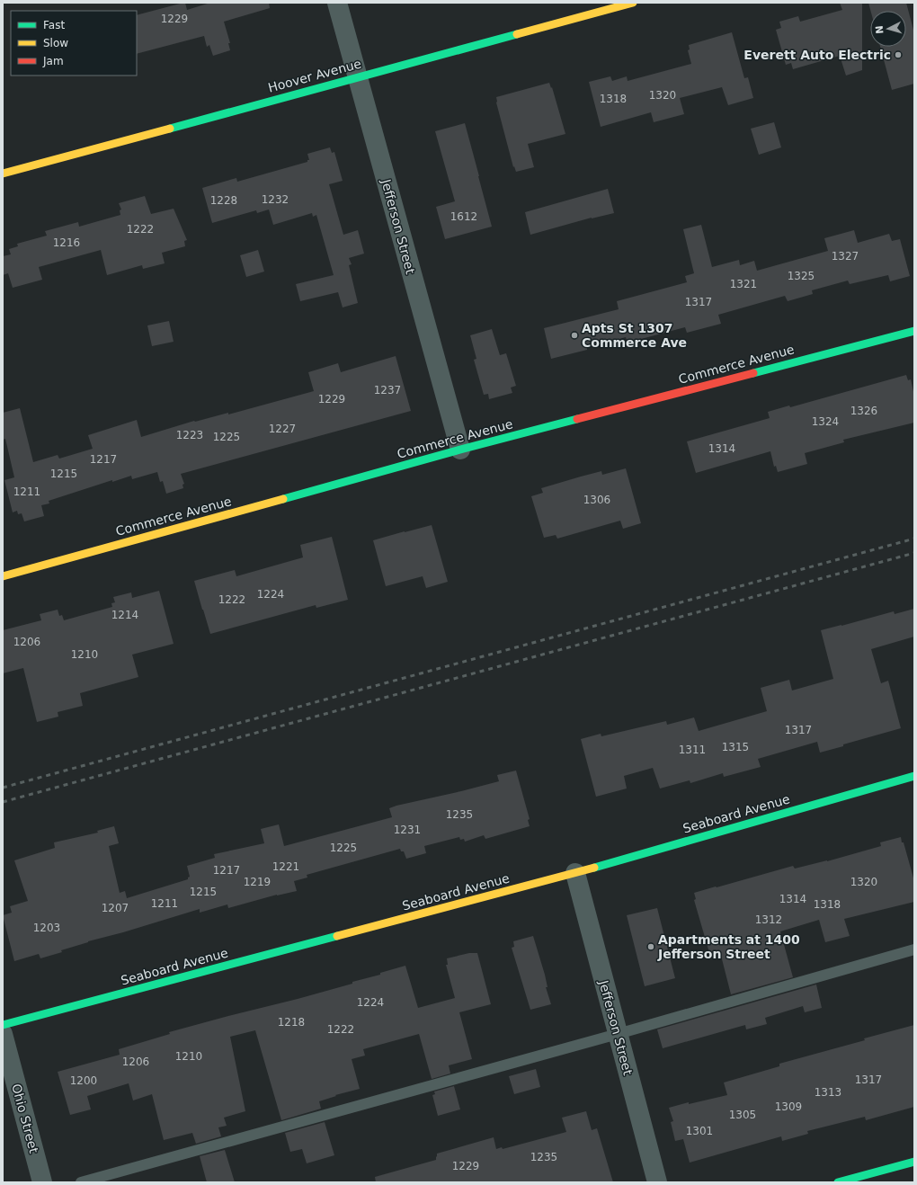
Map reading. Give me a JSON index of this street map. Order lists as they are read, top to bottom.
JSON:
{
  "streets": {
    "street": [
      "Hoover Avenue",
      "Jefferson Street",
      "Commerce Avenue",
      "Seaboard Avenue",
      "Ohio Street"
    ]
  },
  "crossings": [
    ["Hoover Avenue", "Jefferson Street"],
    ["Jefferson Street", "Commerce Avenue"],
    ["Jefferson Street", "Seaboard Avenue"]
  ],
  "places": ["Everett Auto Electric", "Apts St 1307 Commerce Ave", "Apartments at 1400 Jefferson Street"],
  "house_numbers": [
    "1229",
    "1320",
    "1318",
    "1232",
    "1228",
    "1612",
    "1222",
    "1216",
    "1327",
    "1325",
    "1321",
    "1317",
    "1237",
    "1229",
    "1326",
    "1324",
    "1227",
    "1223",
    "1225",
    "1314",
    "1217",
    "1215",
    "1211",
    "1306",
    "1224",
    "1222",
    "1214",
    "1206",
    "1210",
    "1317",
    "1315",
    "1311",
    "1235",
    "1231",
    "1225",
    "1221",
    "1217",
    "1219",
    "1320",
    "1215",
    "1314",
    "1211",
    "1318",
    "1207",
    "1312",
    "1203",
    "1224",
    "1218",
    "1222",
    "1210",
    "1206",
    "1317",
    "1200",
    "1313",
    "1309",
    "1305",
    "1301",
    "1235",
    "1229"
  ],
  "legend": ["Fast", "Slow", "Jam"],
  "north": "left"
}
